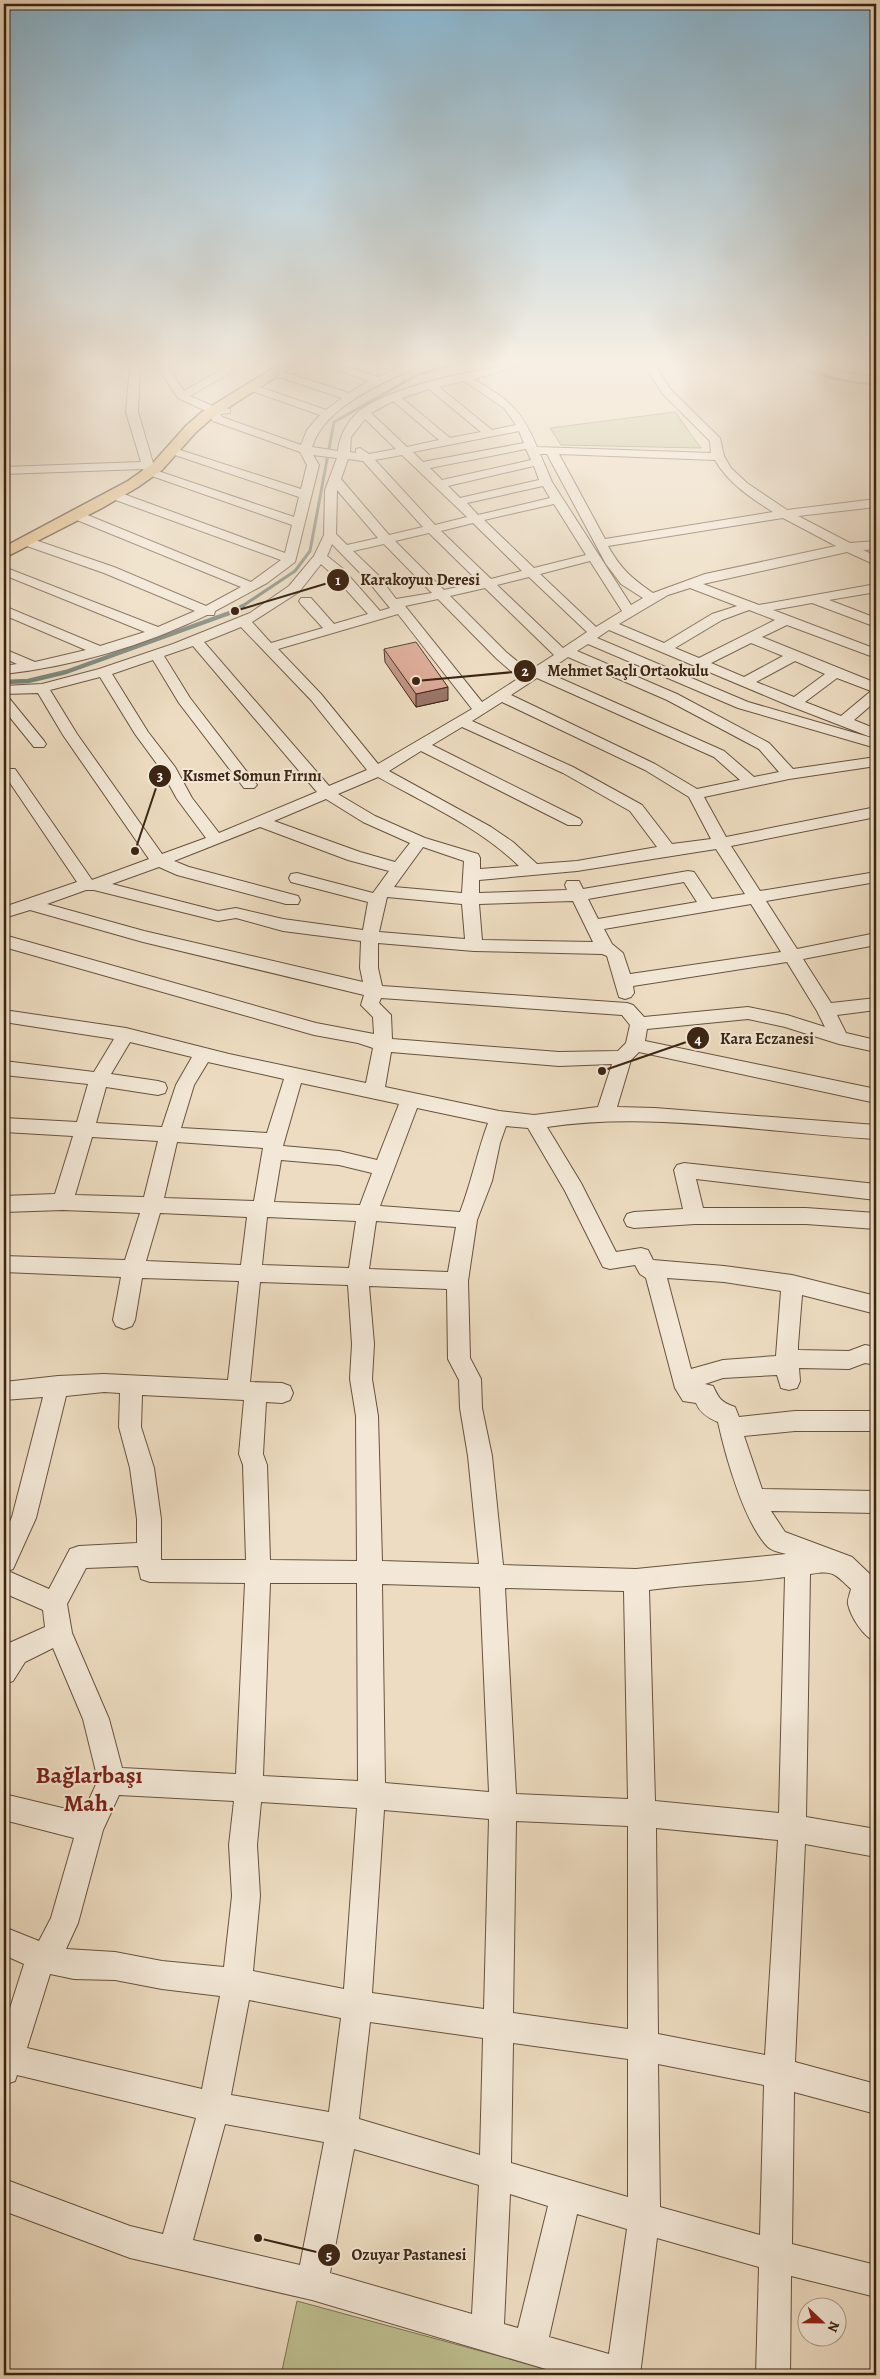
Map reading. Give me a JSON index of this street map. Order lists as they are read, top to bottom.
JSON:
{
  "districts": ["Bağlarbaşı Mah."],
  "places": [
    "Karakoyun Deresi",
    "Mehmet Saçlı Ortaokulu",
    "Kısmet Somun Fırını",
    "Kara Eczanesi",
    "Ozuyar Pastanesi"
  ],
  "north": "right"
}
